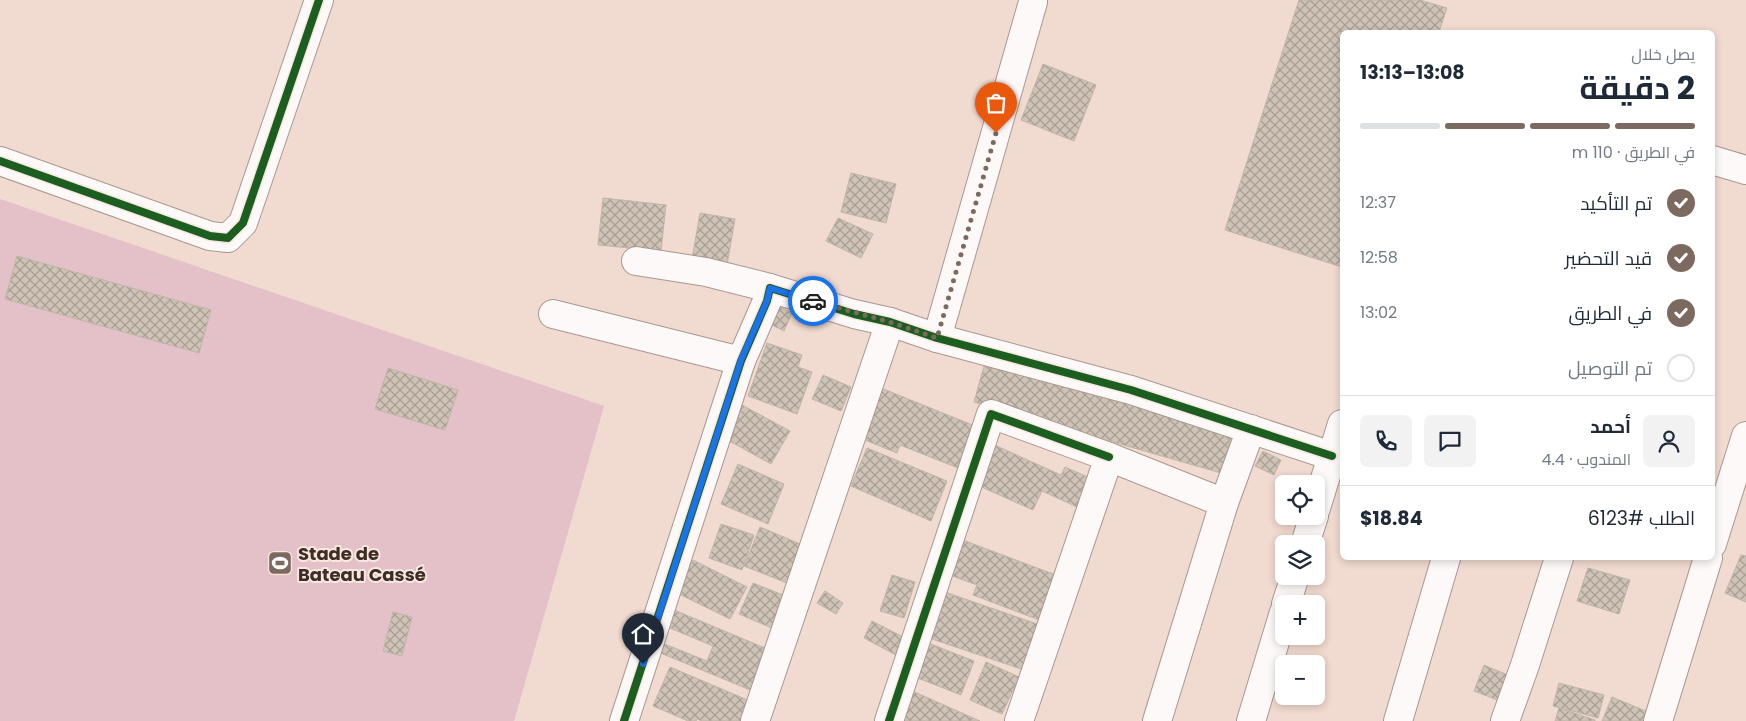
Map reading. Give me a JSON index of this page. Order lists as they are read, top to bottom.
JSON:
{
  "places": {
    "sports": ["Stade de Bateau Cassé"]
  },
  "page": {
    "heading": ["2 دقيقة", "يصل خلال", "13:08–13:13"],
    "panel": [
      "أحمد",
      "المندوب · 4.4",
      "الطلب #6123",
      "$18.84"
    ],
    "bar": "في الطريق · 110 m",
    "list": [
      ["تم التأكيد", "12:37"],
      ["قيد التحضير", "12:58"],
      ["في الطريق", "13:02"],
      "تم التوصيل"
    ],
    "map_buttons": ["+", "−"]
  }
}
